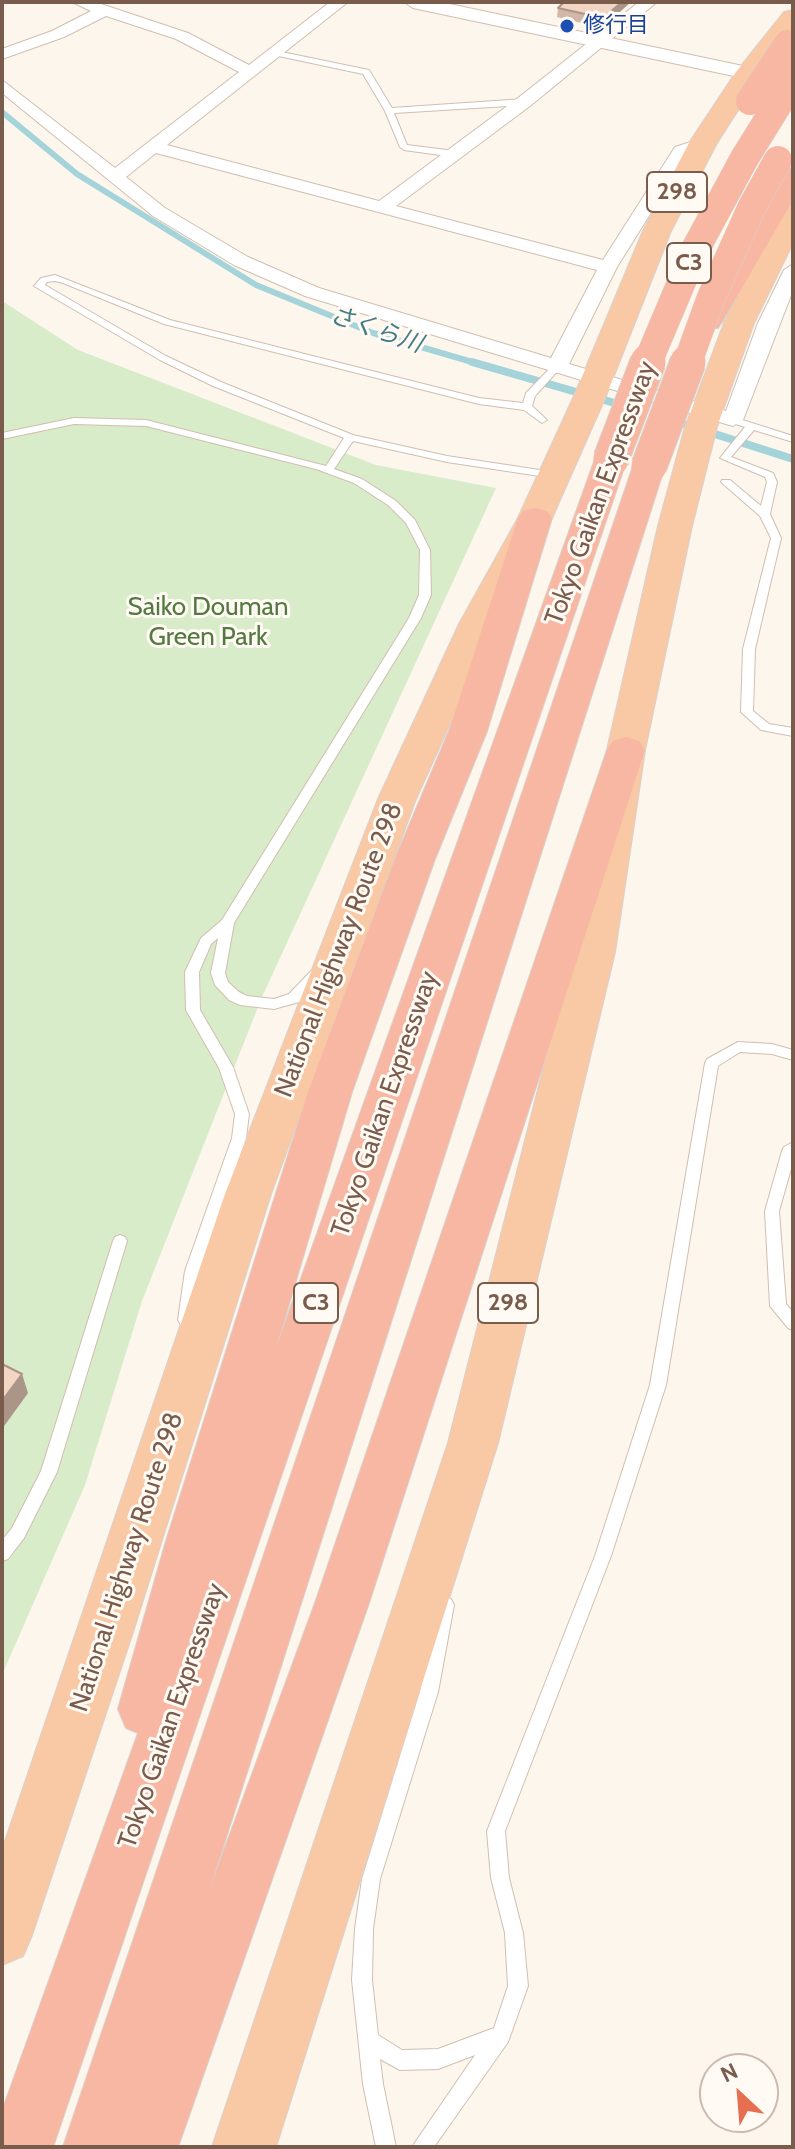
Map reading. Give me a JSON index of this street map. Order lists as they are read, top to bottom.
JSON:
{
  "streets": {
    "highway": [
      "298",
      "C3",
      "Tokyo Gaikan Expressway",
      "National Highway Route 298"
    ]
  },
  "water": ["さくら川"],
  "parks": ["Saiko Douman Green Park"],
  "places": ["修行目"],
  "north": "top left"
}
